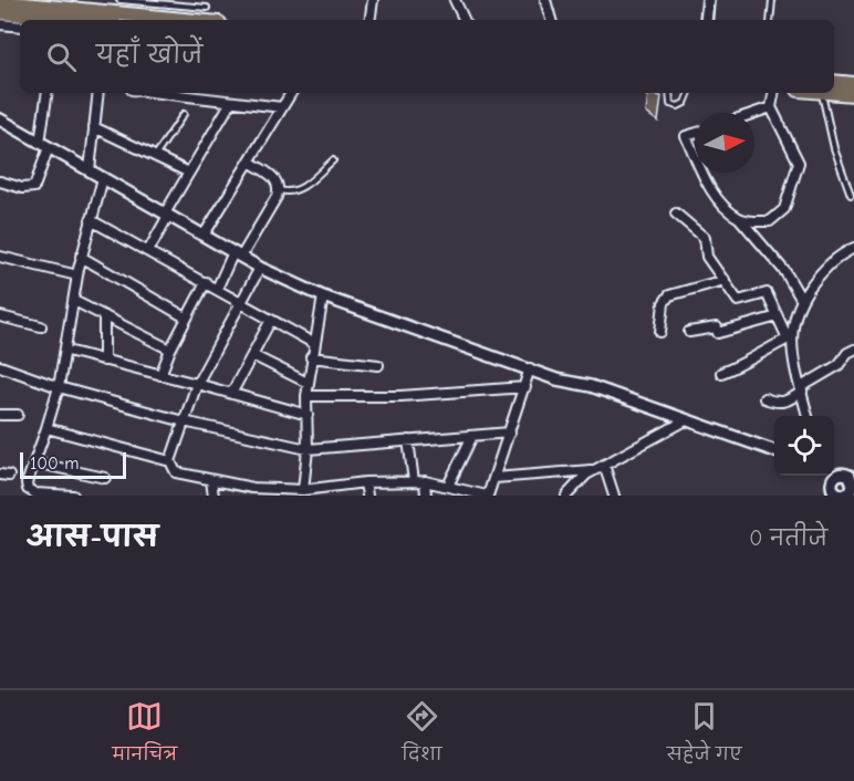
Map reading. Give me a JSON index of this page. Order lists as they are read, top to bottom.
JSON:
{
  "scale_bar": "100 m",
  "north": "right",
  "page": {
    "search": "यहाँ खोजें",
    "scale": "100 m",
    "heading": ["आस-पास", "0 नतीजे"],
    "nav": ["मानचित्र", "दिशा", "सहेजे गए"]
  }
}
